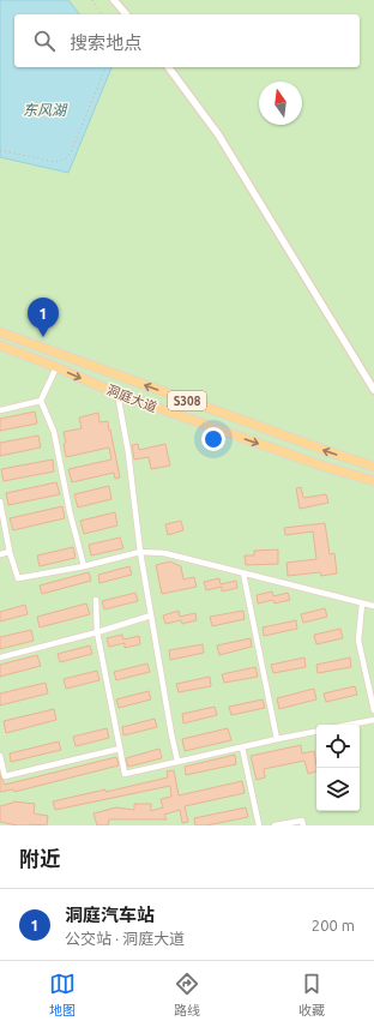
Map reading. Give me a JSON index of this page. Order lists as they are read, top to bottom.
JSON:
{
  "streets": {
    "main road": ["洞庭大道", "S308"]
  },
  "water": ["东风湖"],
  "north": "top",
  "page": {
    "search": "搜索地点",
    "pins": "1",
    "heading": "附近",
    "list": [
      {
        "mark": "1",
        "name": "洞庭汽车站",
        "note": "公交站 · 洞庭大道",
        "value": "200 m"
      }
    ],
    "nav": ["地图", "路线", "收藏"]
  }
}
